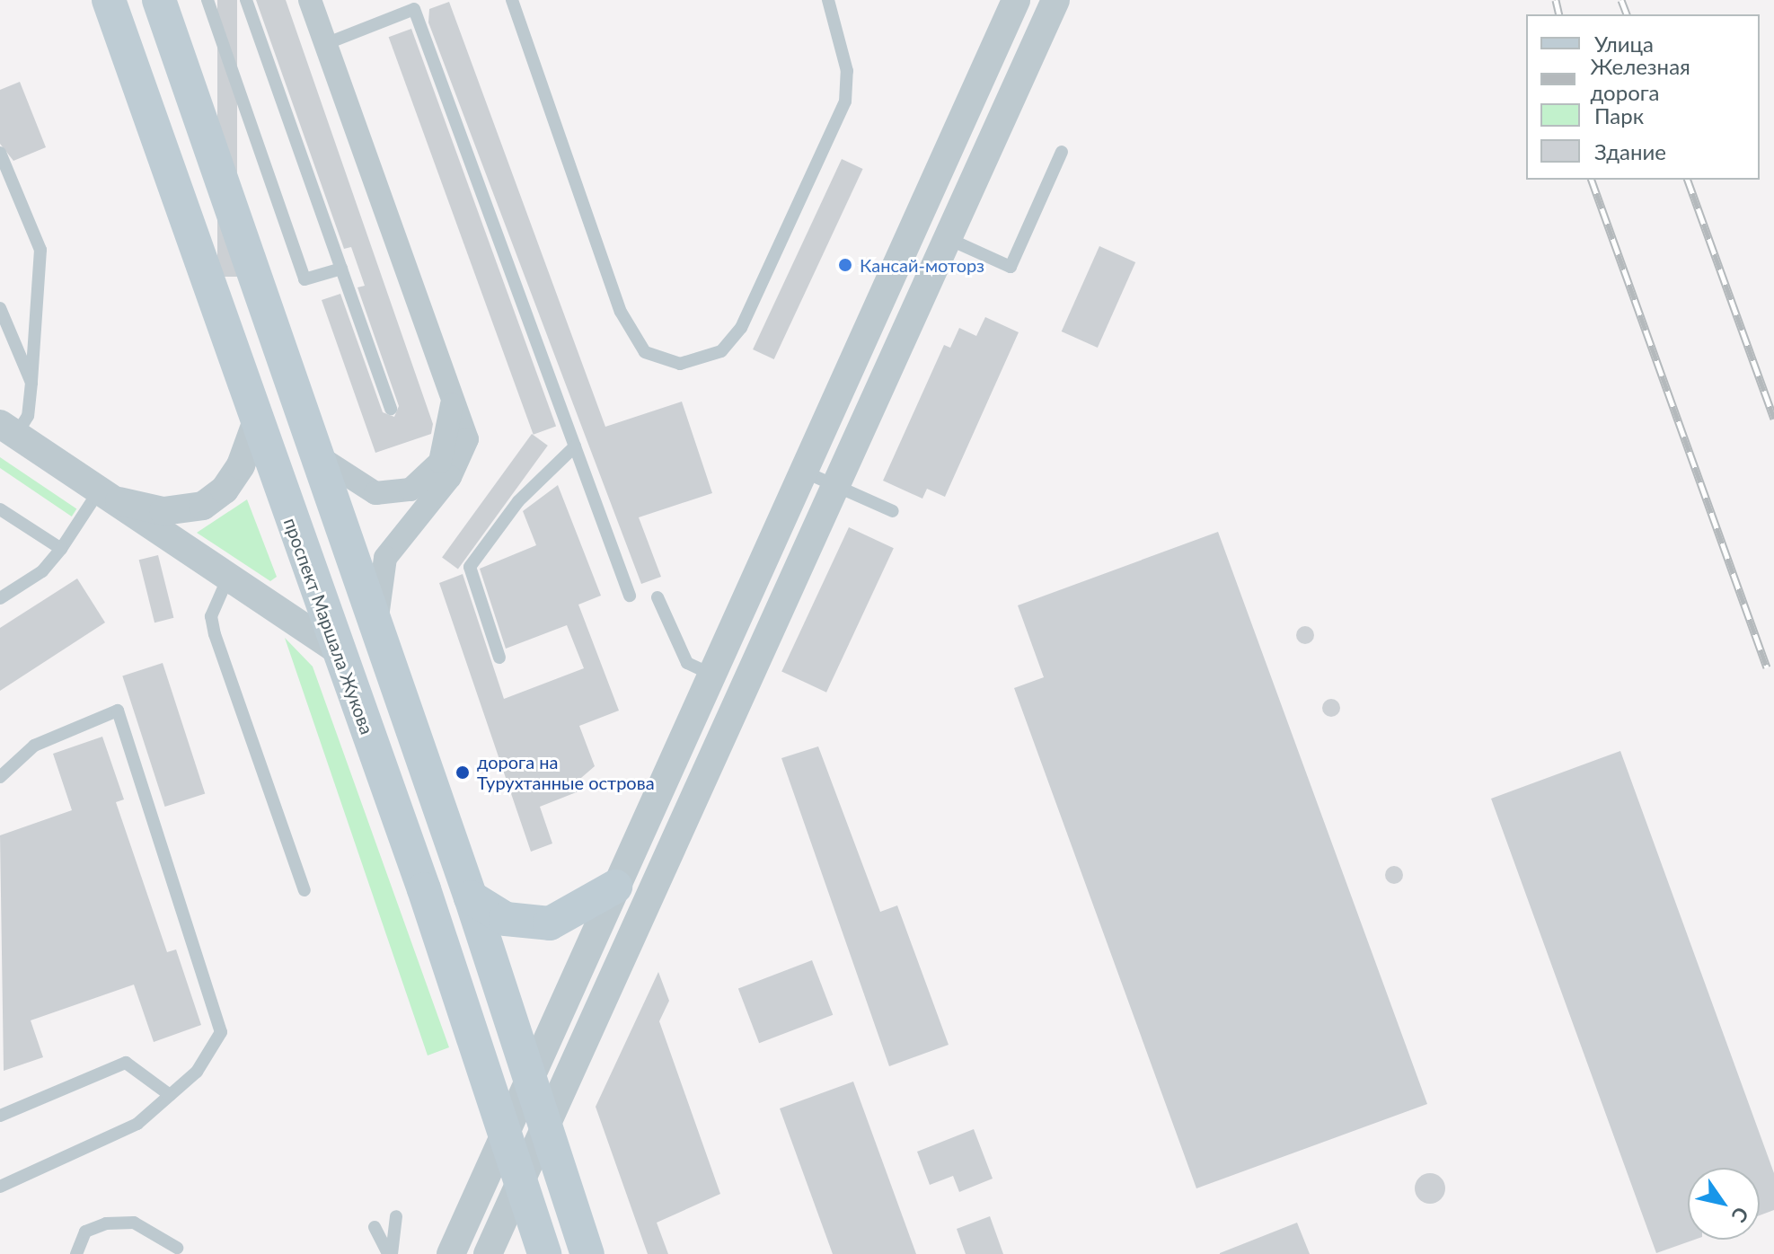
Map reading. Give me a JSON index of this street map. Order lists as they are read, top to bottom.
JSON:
{
  "streets": {
    "main road": ["проспект Маршала Жукова"]
  },
  "places": ["Кансай-моторз", "дорога на Турухтанные острова"],
  "legend": [
    "Улица",
    "Железная дорога",
    "Парк",
    "Здание"
  ],
  "north": "bottom right"
}
